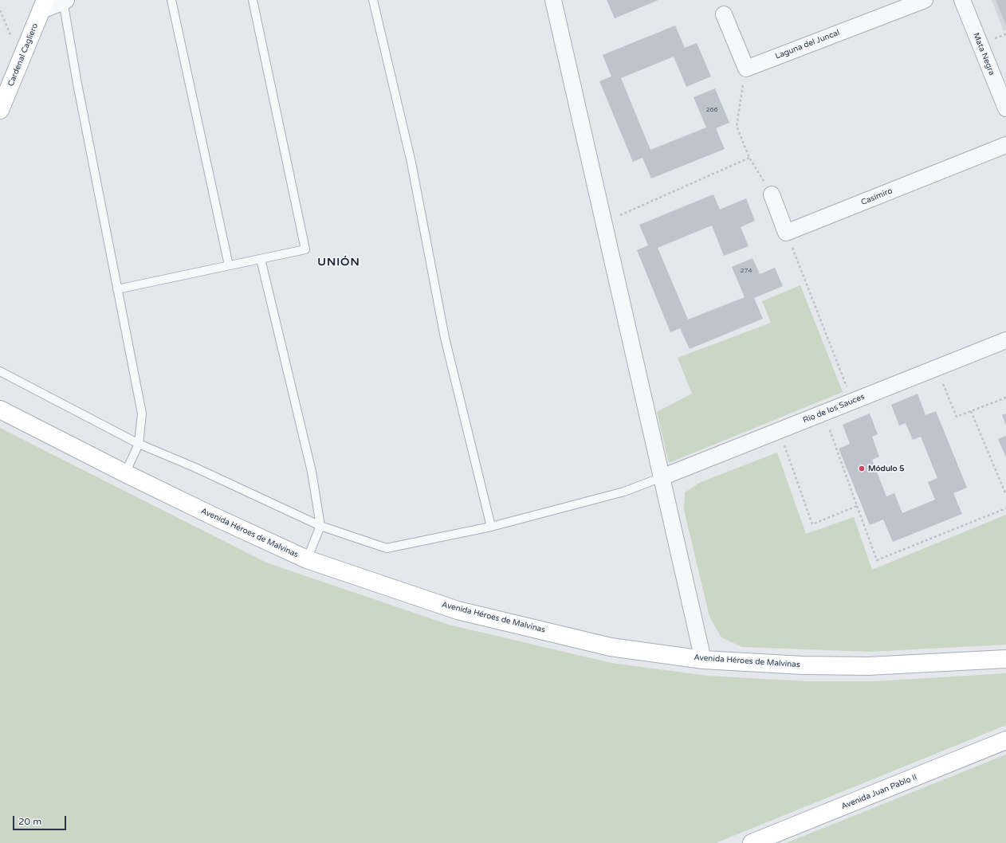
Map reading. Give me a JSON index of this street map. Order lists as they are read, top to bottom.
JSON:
{
  "streets": {
    "main road": ["Cardenal Cagliero", "Avenida Héroes de Malvinas", "Avenida Juan Pablo II"],
    "street": [
      "Laguna del Juncal",
      "Mata Negra",
      "Casimiro",
      "Río de los Sauces"
    ]
  },
  "districts": ["UNIÓN"],
  "places": ["Módulo 5"],
  "house_numbers": ["266", "274"],
  "scale_bar": "20 m"
}
